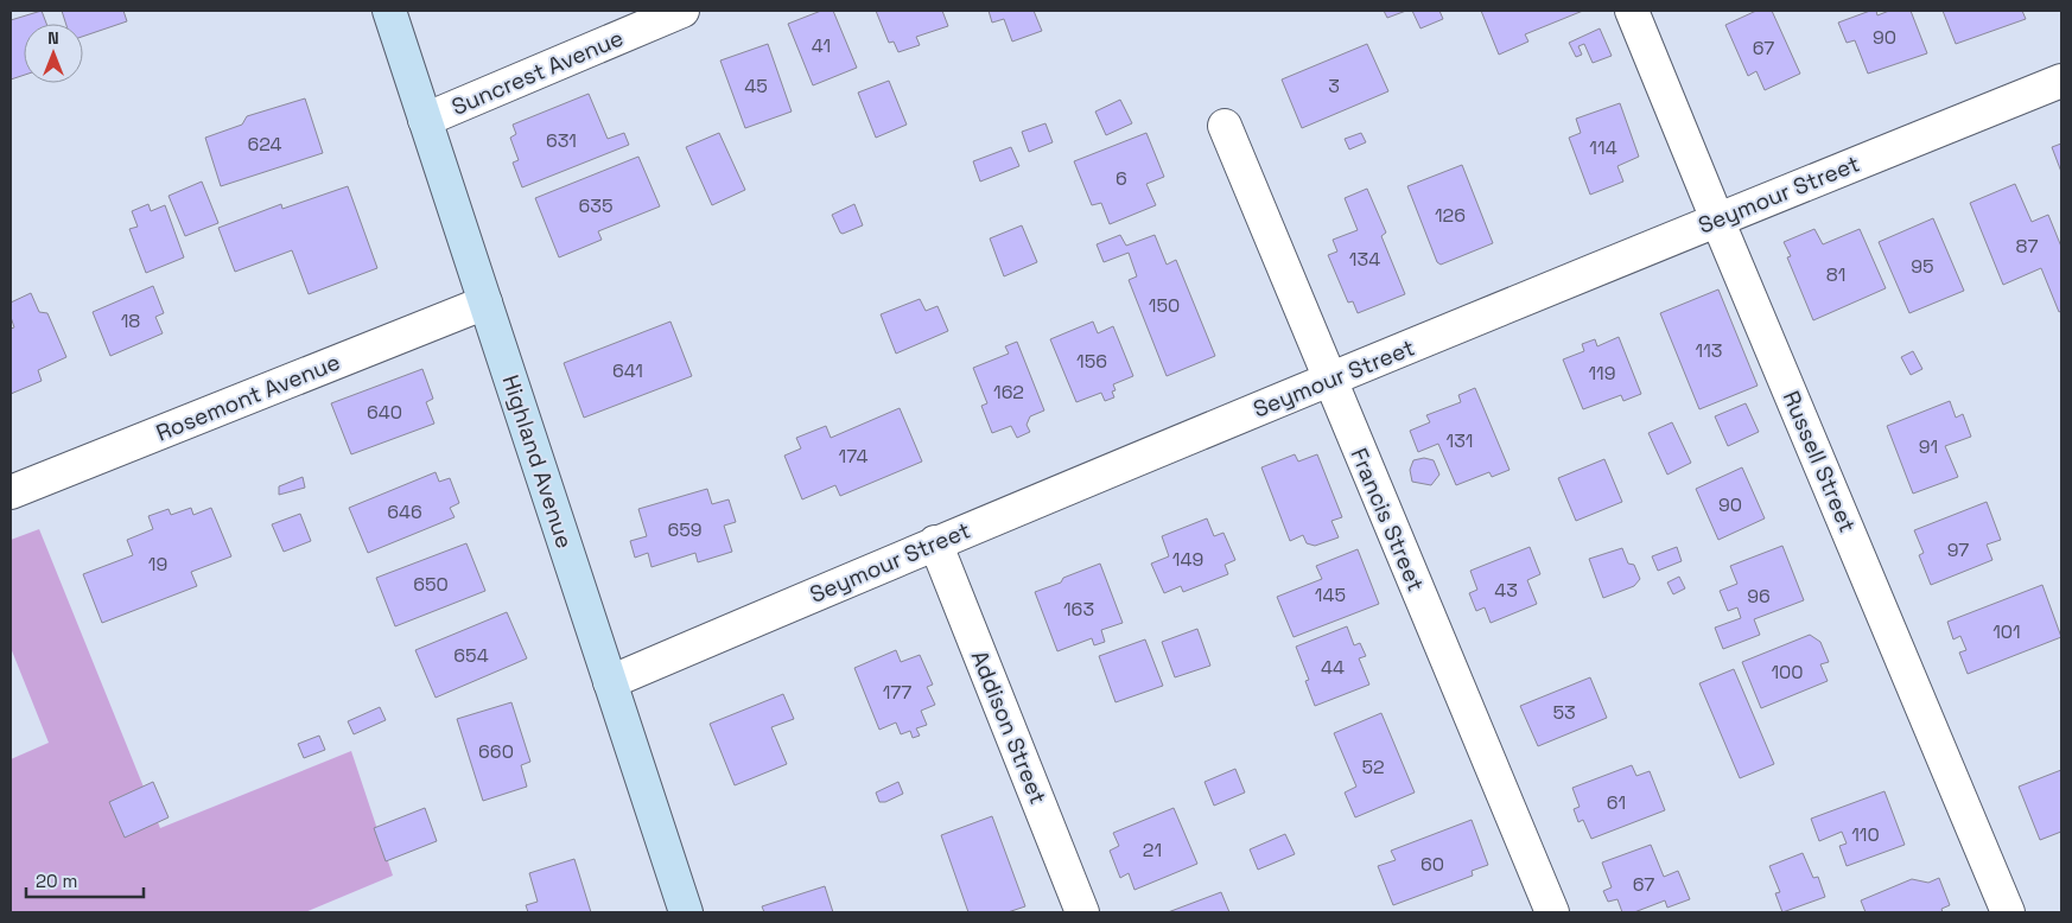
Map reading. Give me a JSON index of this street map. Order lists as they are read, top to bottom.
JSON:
{
  "streets": {
    "main road": ["Highland Avenue"],
    "street": [
      "Suncrest Avenue",
      "Seymour Street",
      "Rosemont Avenue",
      "Russell Street",
      "Francis Street",
      "Addison Street"
    ]
  },
  "crossings": [
    ["Suncrest Avenue", "Highland Avenue"],
    ["Seymour Street", "Highland Avenue"],
    ["Seymour Street", "Russell Street"],
    ["Seymour Street", "Francis Street"],
    ["Seymour Street", "Addison Street"],
    ["Rosemont Avenue", "Highland Avenue"]
  ],
  "house_numbers": [
    "90",
    "41",
    "67",
    "45",
    "3",
    "631",
    "624",
    "114",
    "6",
    "635",
    "126",
    "87",
    "134",
    "95",
    "81",
    "150",
    "18",
    "113",
    "156",
    "641",
    "119",
    "162",
    "640",
    "131",
    "91",
    "174",
    "90",
    "646",
    "659",
    "97",
    "149",
    "19",
    "650",
    "43",
    "145",
    "96",
    "163",
    "101",
    "654",
    "44",
    "100",
    "177",
    "53",
    "660",
    "52",
    "61",
    "110",
    "21",
    "60",
    "67"
  ],
  "scale_bar": "20 m",
  "north": "top"
}
